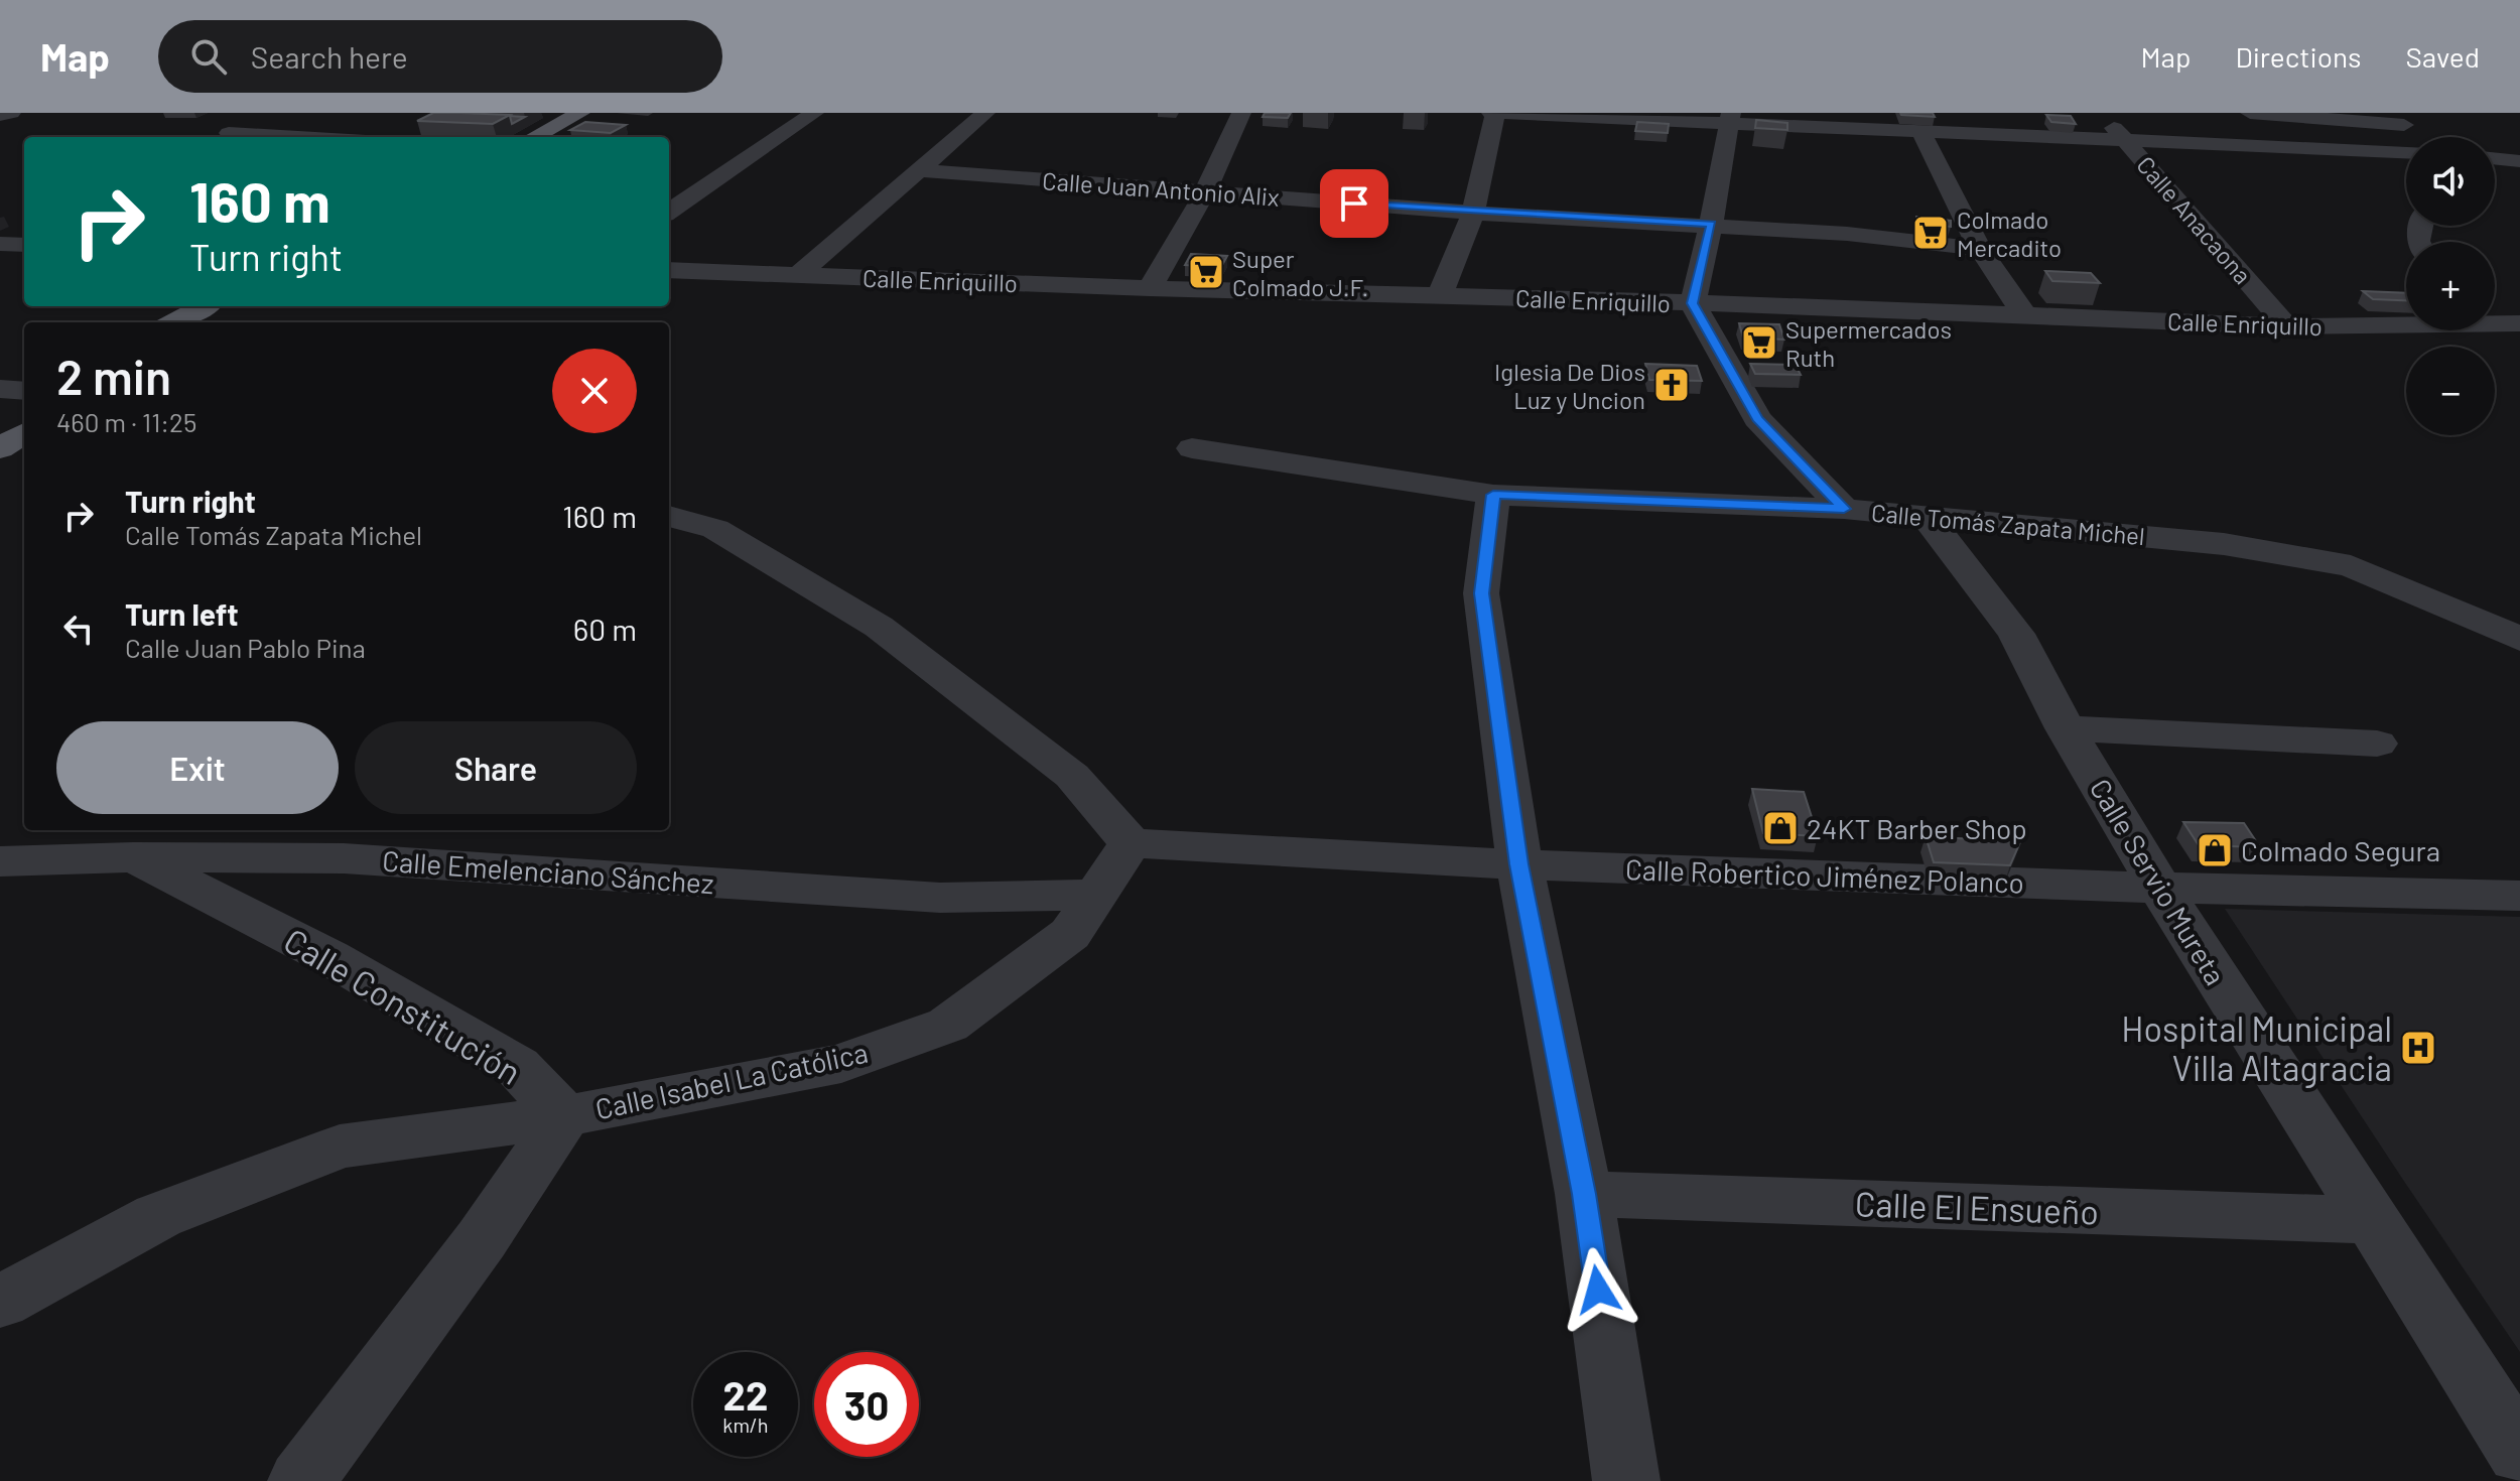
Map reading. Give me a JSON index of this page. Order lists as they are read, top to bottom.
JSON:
{
  "streets": {
    "street": [
      "Calle Juan Antonio Alix",
      "Calle Anacaona",
      "Calle Enriquillo",
      "Calle Tomás Zapata Michel",
      "Calle Emelenciano Sánchez",
      "Calle Robertico Jiménez Polanco",
      "Calle Servio Mureta",
      "Calle Constitución",
      "Calle Isabel La Católica",
      "Calle El Ensueño"
    ]
  },
  "crossings": [
    ["Calle Anacaona", "Calle Enriquillo"],
    ["Calle Tomás Zapata Michel", "Calle Servio Mureta"],
    ["Calle Emelenciano Sánchez", "Calle Constitución"],
    ["Calle Emelenciano Sánchez", "Calle Isabel La Católica"],
    ["Calle Robertico Jiménez Polanco", "Calle Servio Mureta"],
    ["Calle Robertico Jiménez Polanco", "Calle Isabel La Católica"],
    ["Calle Servio Mureta", "Calle El Ensueño"],
    ["Calle Constitución", "Calle Isabel La Católica"]
  ],
  "places": {
    "supermarket": ["Colmado Mercadito", "Super Colmado J.F.", "Supermercados Ruth"],
    "church": ["Iglesia De Dios Luz y Uncion"],
    "shop": ["24KT Barber Shop", "Colmado Segura"],
    "hospital": ["Hospital Municipal Villa Altagracia"]
  },
  "page": {
    "header": "Map",
    "search": "Search here",
    "nav": ["Map", "Directions", "Saved"],
    "map_buttons": ["+", "−"],
    "turn": ["160 m", "Turn right"],
    "heading": ["2 min", "460 m · 11:25"],
    "list": [
      {
        "name": "Turn right",
        "note": "Calle Tomás Zapata Michel",
        "value": "160 m"
      },
      {
        "name": "Turn left",
        "note": "Calle Juan Pablo Pina",
        "value": "60 m"
      }
    ],
    "buttons": ["Exit", "Share"],
    "speed": "22 km/h",
    "limit": "30"
  }
}
